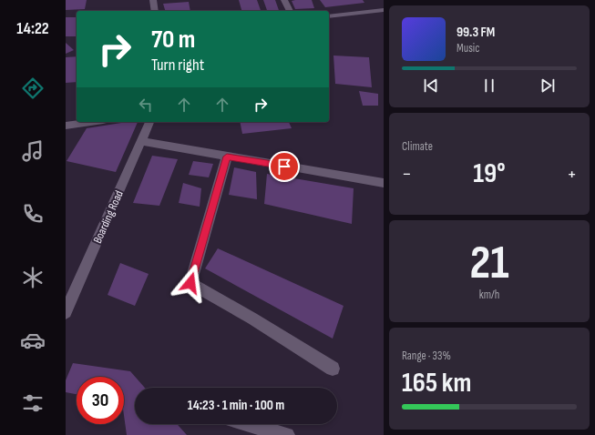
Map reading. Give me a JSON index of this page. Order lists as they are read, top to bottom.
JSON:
{
  "streets": {
    "street": ["Boarding Road"]
  },
  "page": {
    "tabs": "14:22",
    "turn": ["70 m", "Turn right"],
    "song": ["99.3 FM", "Music"],
    "tile": [
      "Climate",
      ["21", "km/h"],
      ["Range · 33%", "165 km"]
    ],
    "heat": ["−", "19°", "+"],
    "limit": "30",
    "trip": "14:23 · 1 min · 100 m"
  }
}
